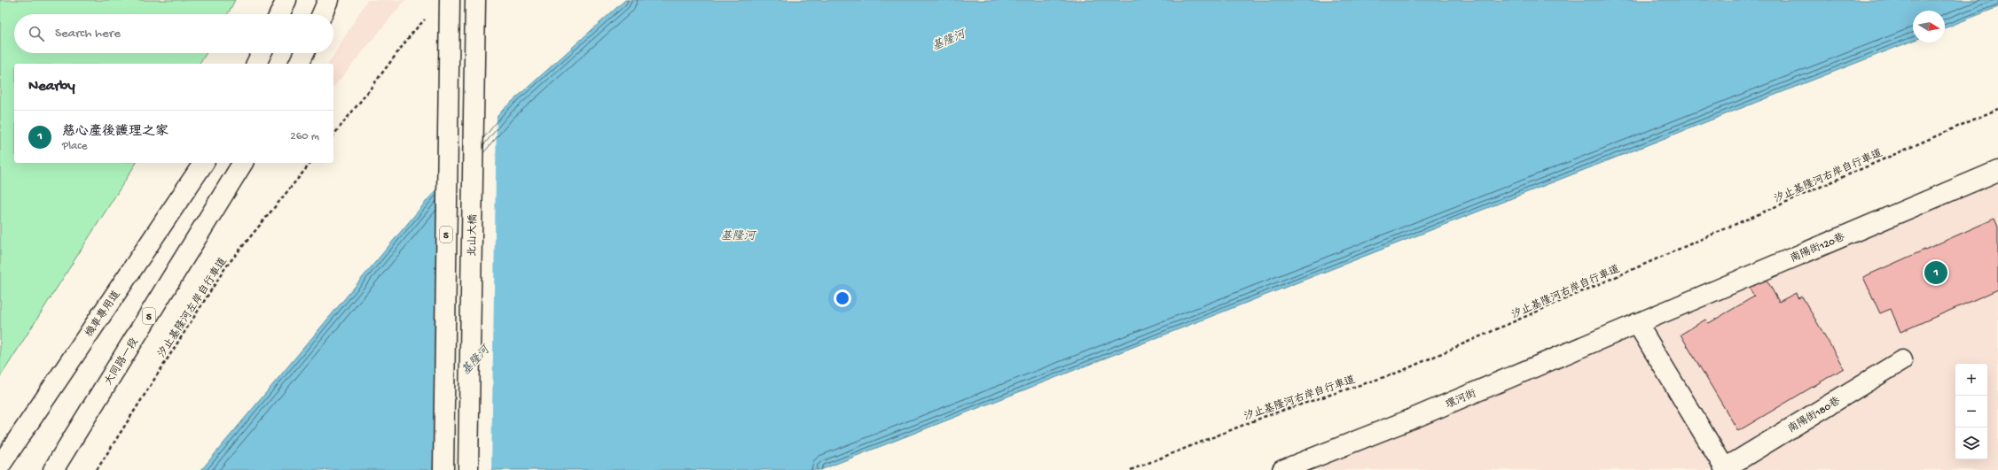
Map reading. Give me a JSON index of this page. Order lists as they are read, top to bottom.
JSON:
{
  "streets": {
    "main road": [
      "5",
      "北山大橋",
      "南陽街120巷",
      "機車專用道",
      "大同路一段",
      "環河街",
      "南陽街180巷"
    ],
    "path": ["汐止基隆河右岸自行車道", "汐止基隆河左岸自行車道"]
  },
  "crossings": [
    ["南陽街120巷", "環河街"],
    ["南陽街120巷", "南陽街180巷"],
    ["環河街", "南陽街180巷"]
  ],
  "water": ["基隆河"],
  "north": "right",
  "page": {
    "search": "Search here",
    "heading": "Nearby",
    "list": [
      {
        "mark": "1",
        "name": "慈心產後護理之家",
        "note": "Place",
        "value": "260 m"
      }
    ],
    "pins": "1",
    "map_buttons": ["+", "−"]
  }
}
